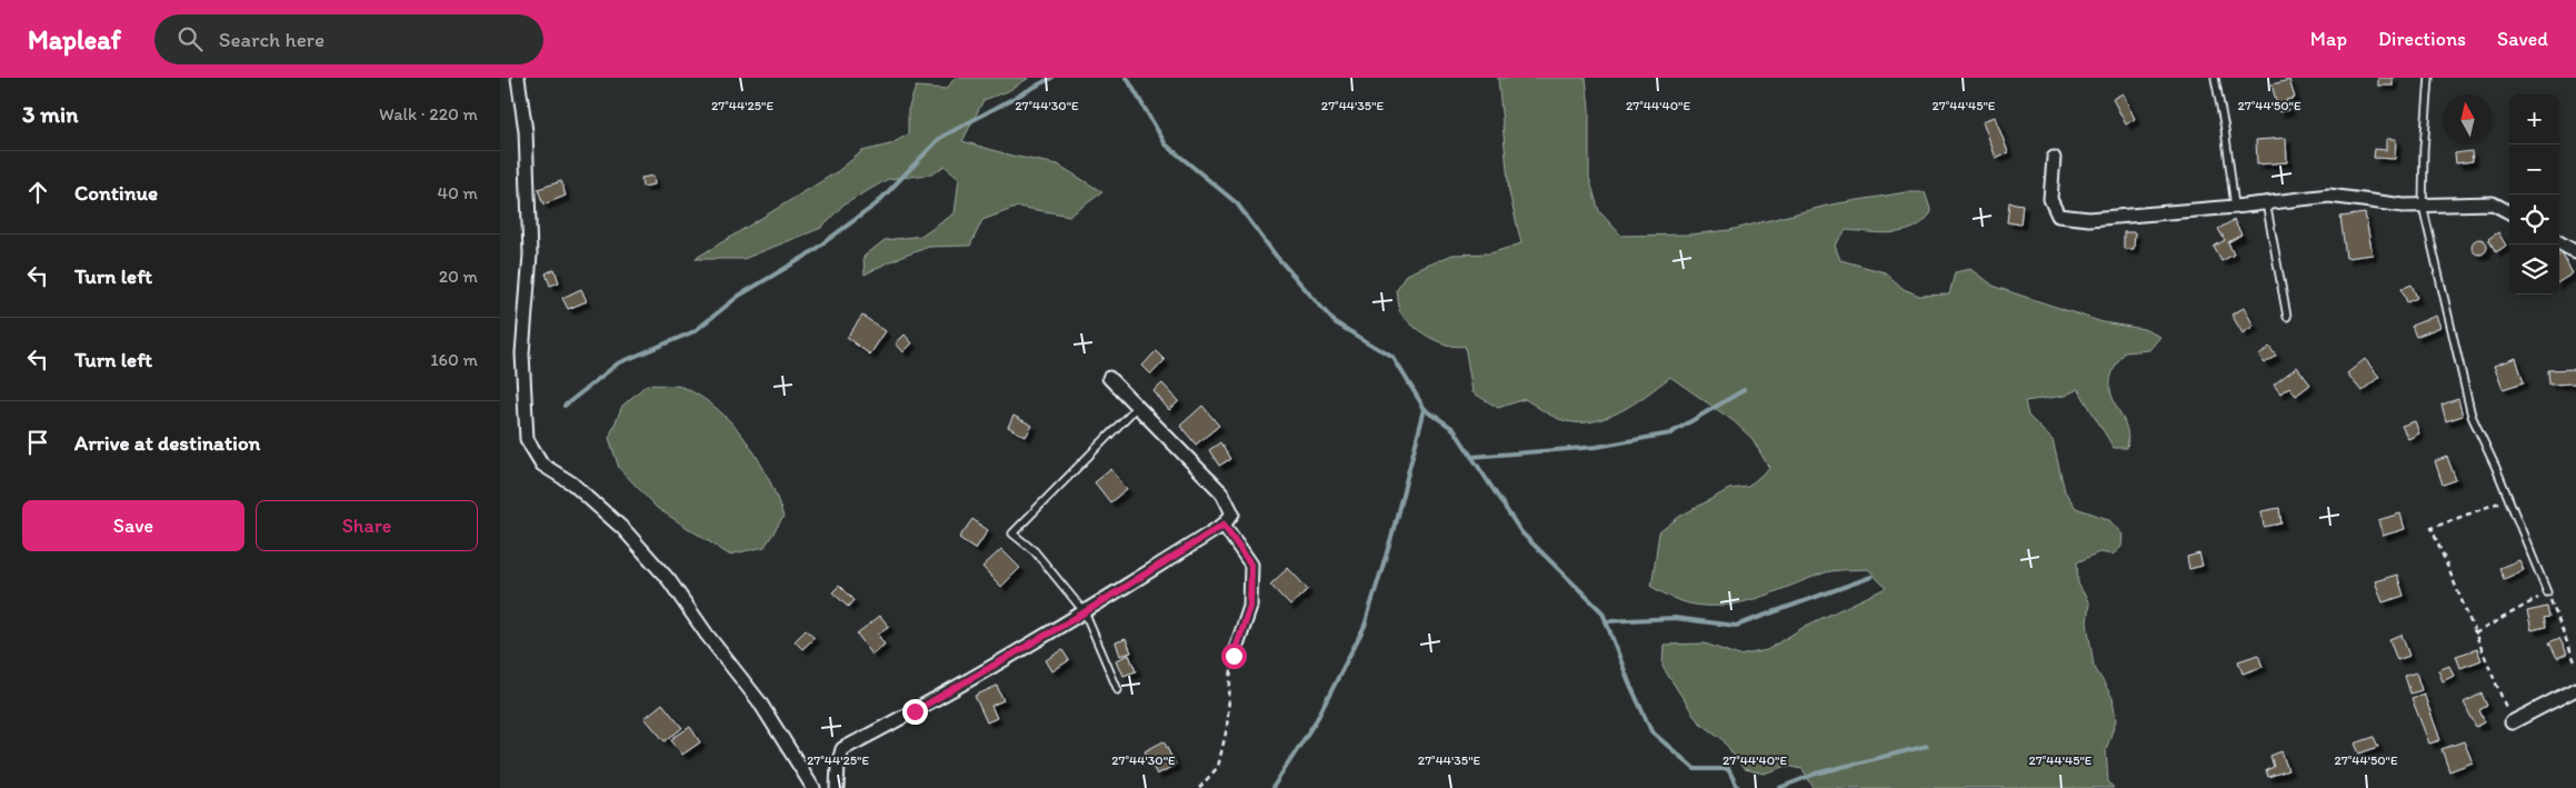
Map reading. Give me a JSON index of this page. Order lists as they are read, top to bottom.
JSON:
{
  "north": "top",
  "page": {
    "header": "Mapleaf",
    "search": "Search here",
    "nav": ["Map", "Directions", "Saved"],
    "heading": ["3 min", "Walk · 220 m"],
    "map_buttons": ["+", "−"],
    "list": [
      ["Continue", "40 m"],
      ["Turn left", "20 m"],
      ["Turn left", "160 m"],
      "Arrive at destination"
    ],
    "buttons": ["Save", "Share"]
  },
  "coordinates": [
    "27°44'25\"E",
    "27°44'30\"E",
    "27°44'35\"E",
    "27°44'40\"E",
    "27°44'45\"E",
    "27°44'50\"E"
  ]
}
